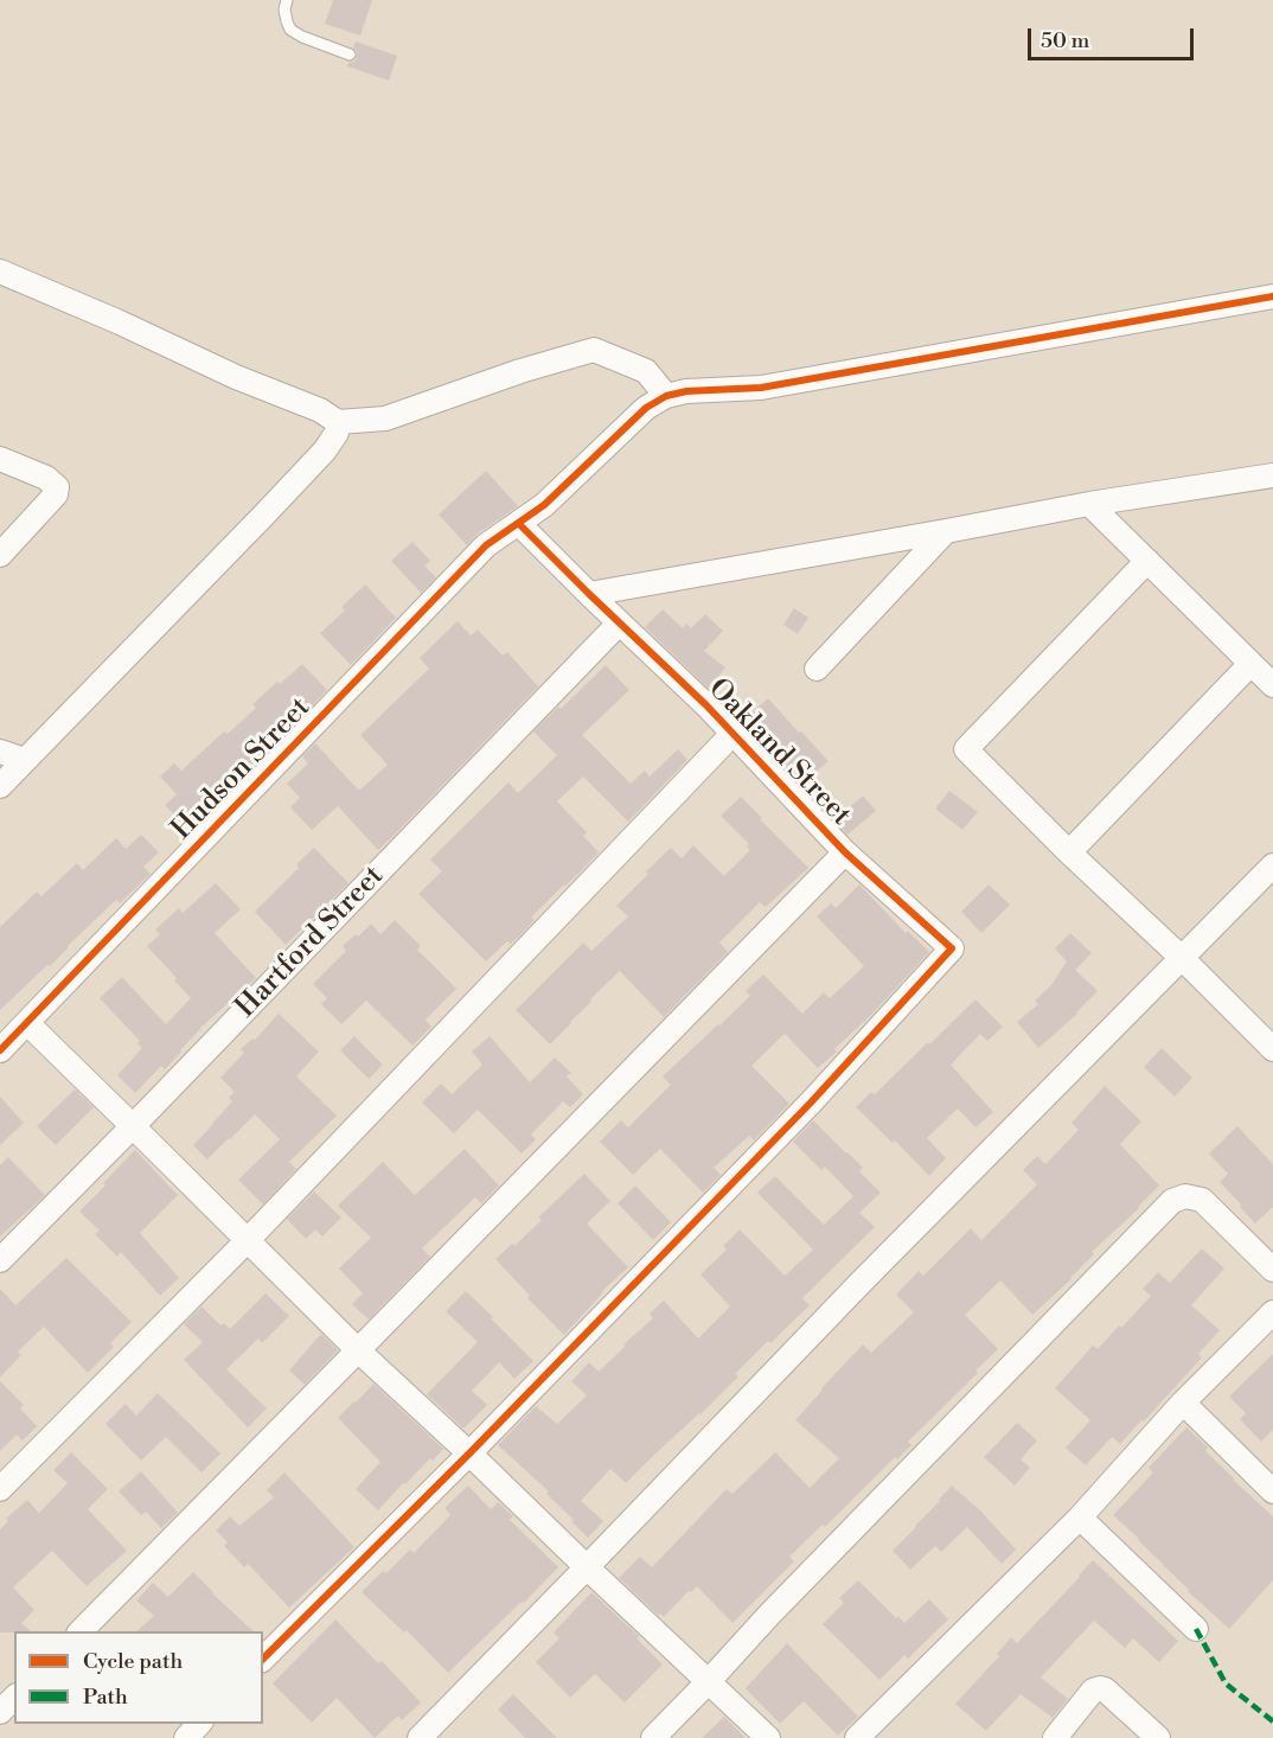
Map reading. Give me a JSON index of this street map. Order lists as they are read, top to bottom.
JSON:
{
  "streets": {
    "street": ["Oakland Street", "Hudson Street", "Hartford Street"]
  },
  "crossings": [
    ["Oakland Street", "Hudson Street"],
    ["Oakland Street", "Hartford Street"]
  ],
  "legend": ["Cycle path", "Path"],
  "scale_bar": "50 m"
}
